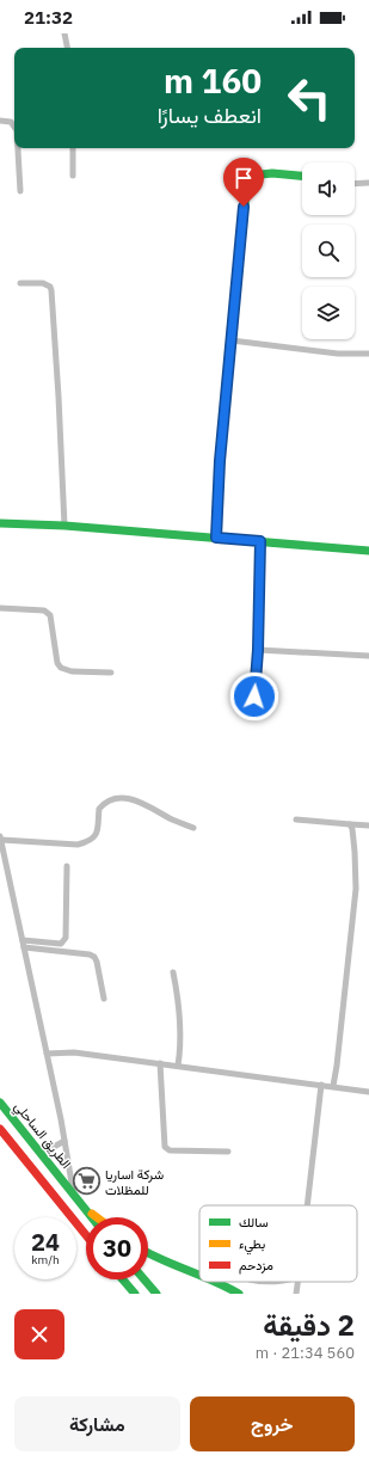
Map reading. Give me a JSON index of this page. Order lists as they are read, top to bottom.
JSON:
{
  "streets": {
    "main road": ["الطريق الساحلي"]
  },
  "places": {
    "supermarket": ["شركة اساريا للمظلات"]
  },
  "legend": ["سالك", "بطيء", "مزدحم"],
  "page": {
    "status": "21:32",
    "turn": ["160 m", "انعطف يسارًا"],
    "speed": "24 km/h",
    "limit": "30",
    "heading": ["2 دقيقة", "560 m · 21:34"],
    "buttons": ["خروج", "مشاركة"]
  }
}
